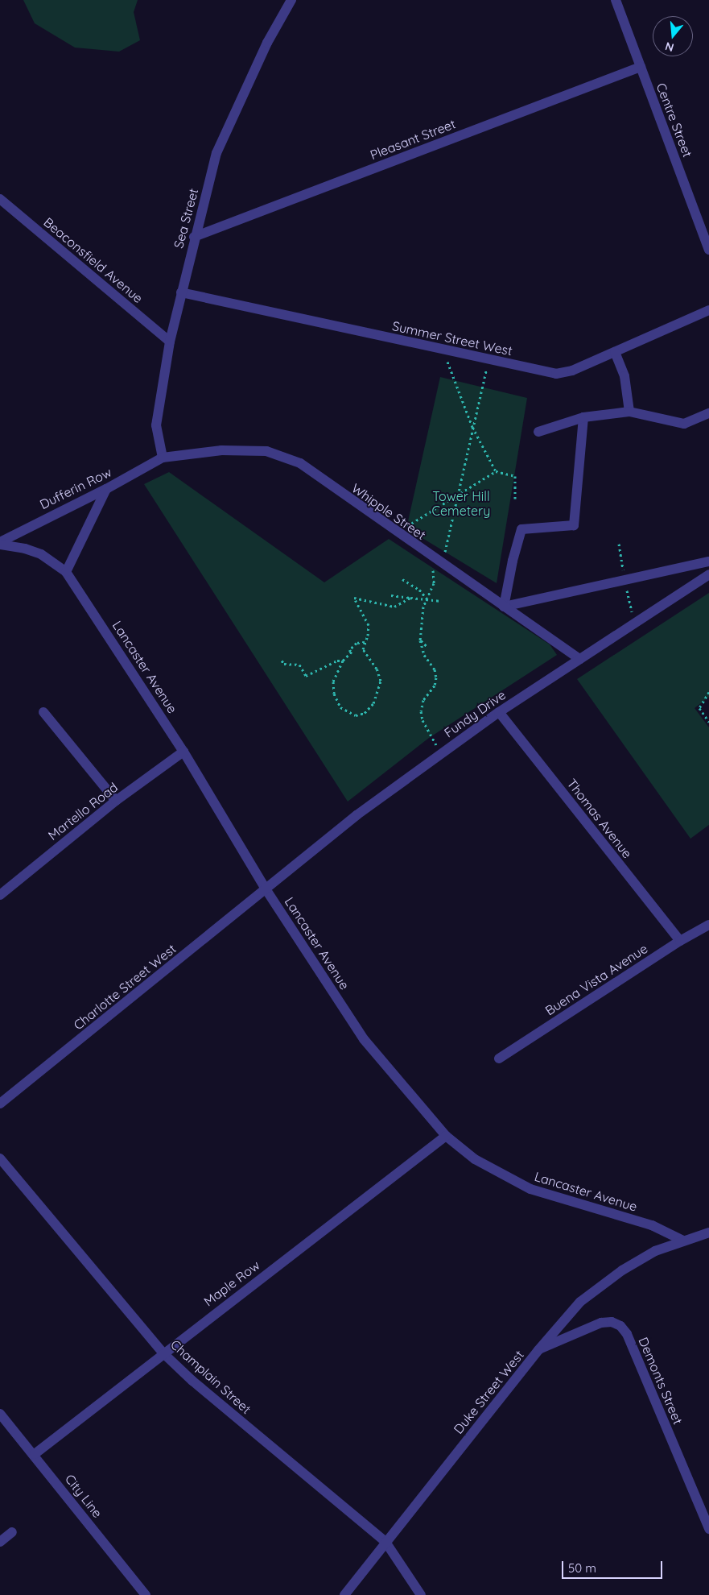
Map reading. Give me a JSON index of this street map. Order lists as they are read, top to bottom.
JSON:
{
  "streets": {
    "street": [
      "Centre Street",
      "Pleasant Street",
      "Sea Street",
      "Beaconsfield Avenue",
      "Summer Street West",
      "Dufferin Row",
      "Whipple Street",
      "Lancaster Avenue",
      "Fundy Drive",
      "Martello Road",
      "Thomas Avenue",
      "Buena Vista Avenue",
      "Charlotte Street West",
      "Maple Row",
      "Champlain Street",
      "Demonts Street",
      "Duke Street West",
      "City Line"
    ]
  },
  "crossings": [
    ["Centre Street", "Pleasant Street"],
    ["Pleasant Street", "Sea Street"],
    ["Sea Street", "Beaconsfield Avenue"],
    ["Sea Street", "Summer Street West"],
    ["Sea Street", "Dufferin Row"],
    ["Sea Street", "Whipple Street"],
    ["Dufferin Row", "Whipple Street"],
    ["Dufferin Row", "Lancaster Avenue"],
    ["Whipple Street", "Fundy Drive"],
    ["Lancaster Avenue", "Fundy Drive"],
    ["Lancaster Avenue", "Martello Road"],
    ["Lancaster Avenue", "Charlotte Street West"],
    ["Lancaster Avenue", "Maple Row"],
    ["Lancaster Avenue", "Duke Street West"],
    ["Fundy Drive", "Thomas Avenue"],
    ["Fundy Drive", "Charlotte Street West"],
    ["Thomas Avenue", "Buena Vista Avenue"],
    ["Maple Row", "Champlain Street"],
    ["Maple Row", "City Line"],
    ["Champlain Street", "Duke Street West"],
    ["Demonts Street", "Duke Street West"]
  ],
  "parks": ["Tower Hill Cemetery"],
  "scale_bar": "50 m",
  "north": "bottom"
}
